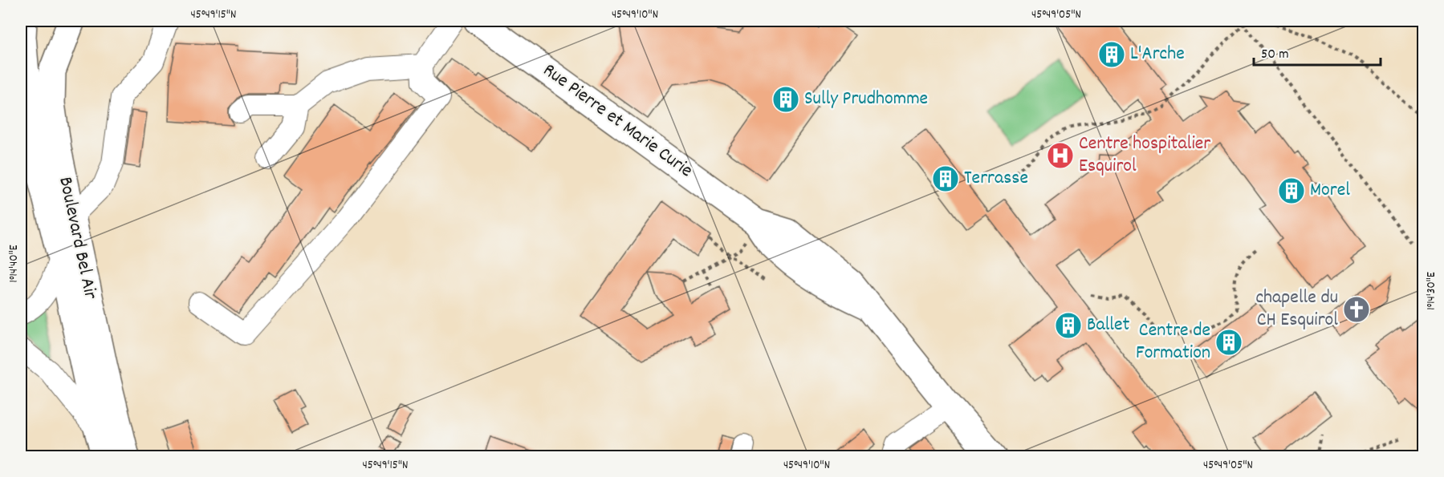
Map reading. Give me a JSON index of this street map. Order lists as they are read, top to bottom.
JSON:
{
  "streets": {
    "main road": ["Rue Pierre et Marie Curie", "Boulevard Bel Air"]
  },
  "places": {
    "building": [
      "L'Arche",
      "Sully Prudhomme",
      "Terrasse",
      "Morel",
      "Ballet",
      "Centre de Formation"
    ],
    "hospital": ["Centre hospitalier Esquirol"],
    "church": ["chapelle du CH Esquirol"]
  },
  "scale_bar": "50 m",
  "coordinates": [
    "45°49'15\"N",
    "45°49'10\"N",
    "45°49'05\"N",
    "1°14'40\"E",
    "1°14'30\"E"
  ]
}
